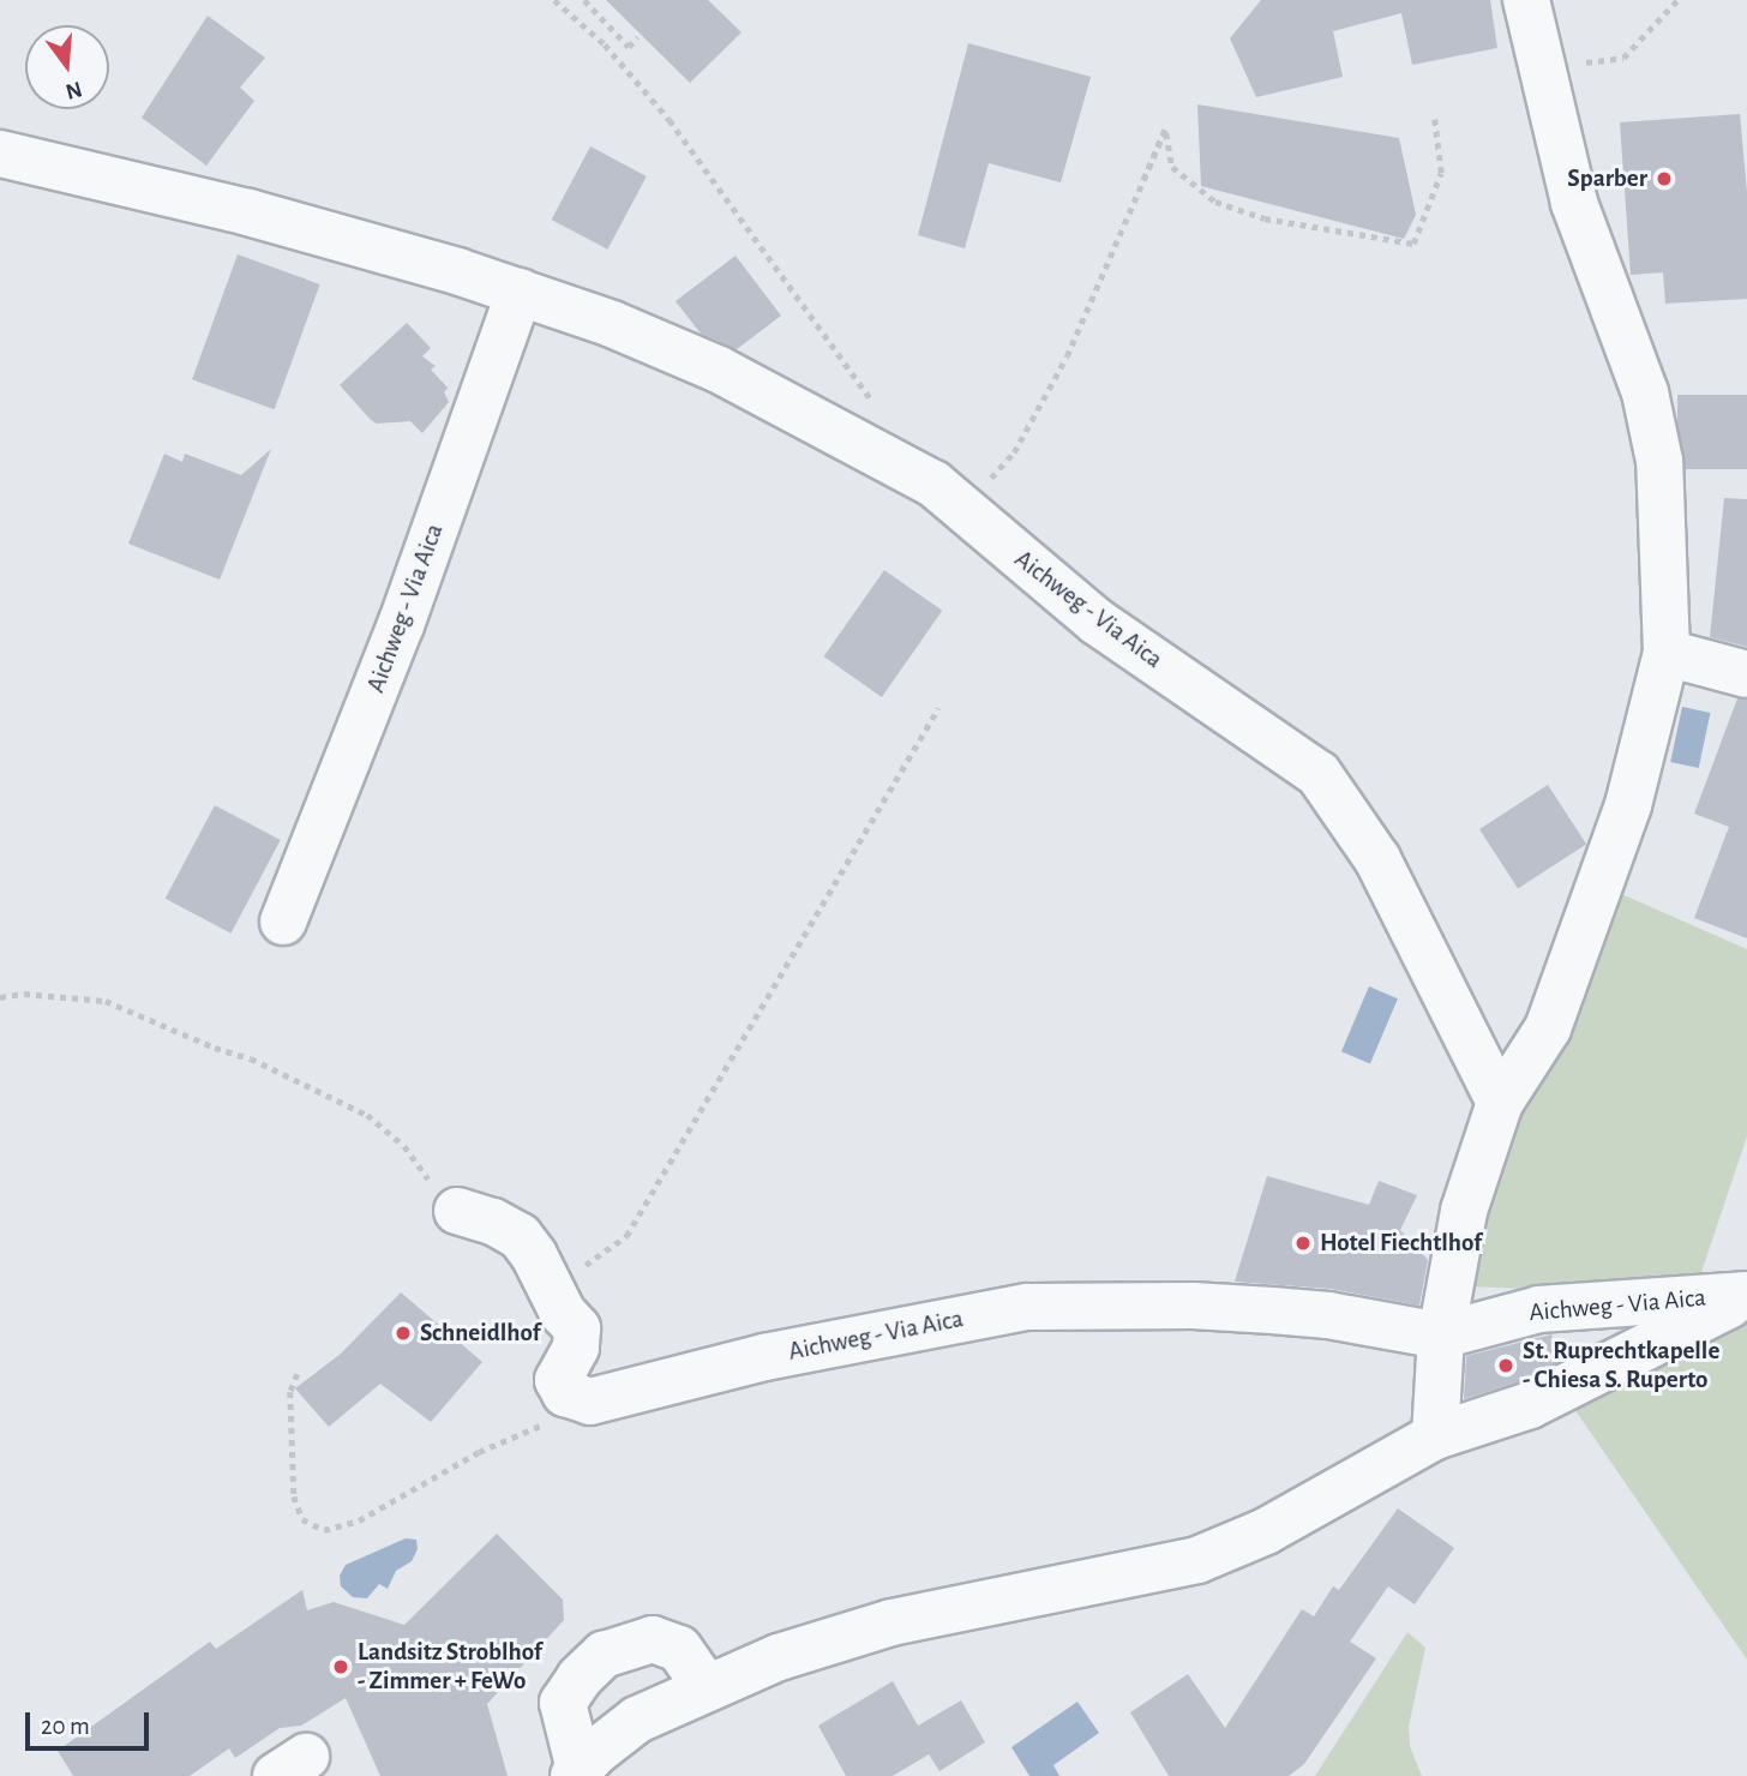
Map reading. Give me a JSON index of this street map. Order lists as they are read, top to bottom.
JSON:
{
  "streets": {
    "street": ["Aichweg - Via Aica"]
  },
  "places": [
    "Sparber",
    "Hotel Fiechtlhof",
    "Schneidlhof",
    "St. Ruprechtkapelle - Chiesa S. Ruperto",
    "Landsitz Stroblhof - Zimmer + FeWo"
  ],
  "scale_bar": "20 m",
  "north": "bottom"
}
